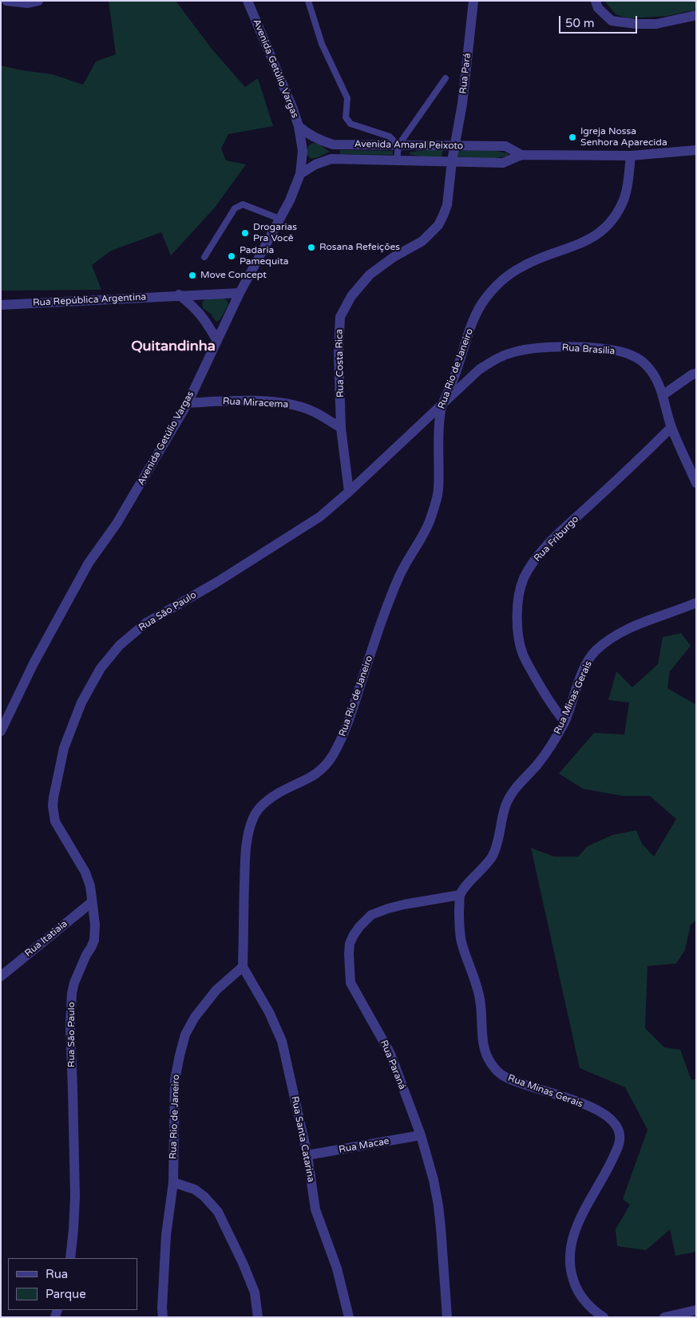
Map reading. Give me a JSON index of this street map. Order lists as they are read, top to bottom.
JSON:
{
  "streets": {
    "street": [
      "Avenida Getúlio Vargas",
      "Rua Pará",
      "Avenida Amaral Peixoto",
      "Rua República Argentina",
      "Rua Brasília",
      "Rua Costa Rica",
      "Rua Rio de Janeiro",
      "Rua Miracema",
      "Rua Friburgo",
      "Rua São Paulo",
      "Rua Minas Gerais",
      "Rua Itatiaia",
      "Rua Paraná",
      "Rua Santa Catarina",
      "Rua Macae"
    ]
  },
  "crossings": [
    ["Avenida Getúlio Vargas", "Avenida Amaral Peixoto"],
    ["Avenida Getúlio Vargas", "Rua República Argentina"],
    ["Avenida Getúlio Vargas", "Rua Miracema"],
    ["Rua Pará", "Avenida Amaral Peixoto"],
    ["Rua Pará", "Rua Costa Rica"],
    ["Avenida Amaral Peixoto", "Rua Costa Rica"],
    ["Avenida Amaral Peixoto", "Rua Rio de Janeiro"],
    ["Rua Brasília", "Rua Rio de Janeiro"],
    ["Rua Brasília", "Rua Friburgo"],
    ["Rua Brasília", "Rua São Paulo"],
    ["Rua Costa Rica", "Rua Miracema"],
    ["Rua Costa Rica", "Rua São Paulo"],
    ["Rua Rio de Janeiro", "Rua São Paulo"],
    ["Rua Rio de Janeiro", "Rua Santa Catarina"],
    ["Rua Friburgo", "Rua Minas Gerais"],
    ["Rua São Paulo", "Rua Itatiaia"],
    ["Rua Minas Gerais", "Rua Paraná"],
    ["Rua Paraná", "Rua Macae"],
    ["Rua Santa Catarina", "Rua Macae"]
  ],
  "districts": ["Quitandinha"],
  "places": [
    "Igreja Nossa Senhora Aparecida",
    "Drogarias Pra Você",
    "Rosana Refeições",
    "Padaria Pamequita",
    "Move Concept"
  ],
  "legend": ["Rua", "Parque"],
  "scale_bar": "50 m"
}
